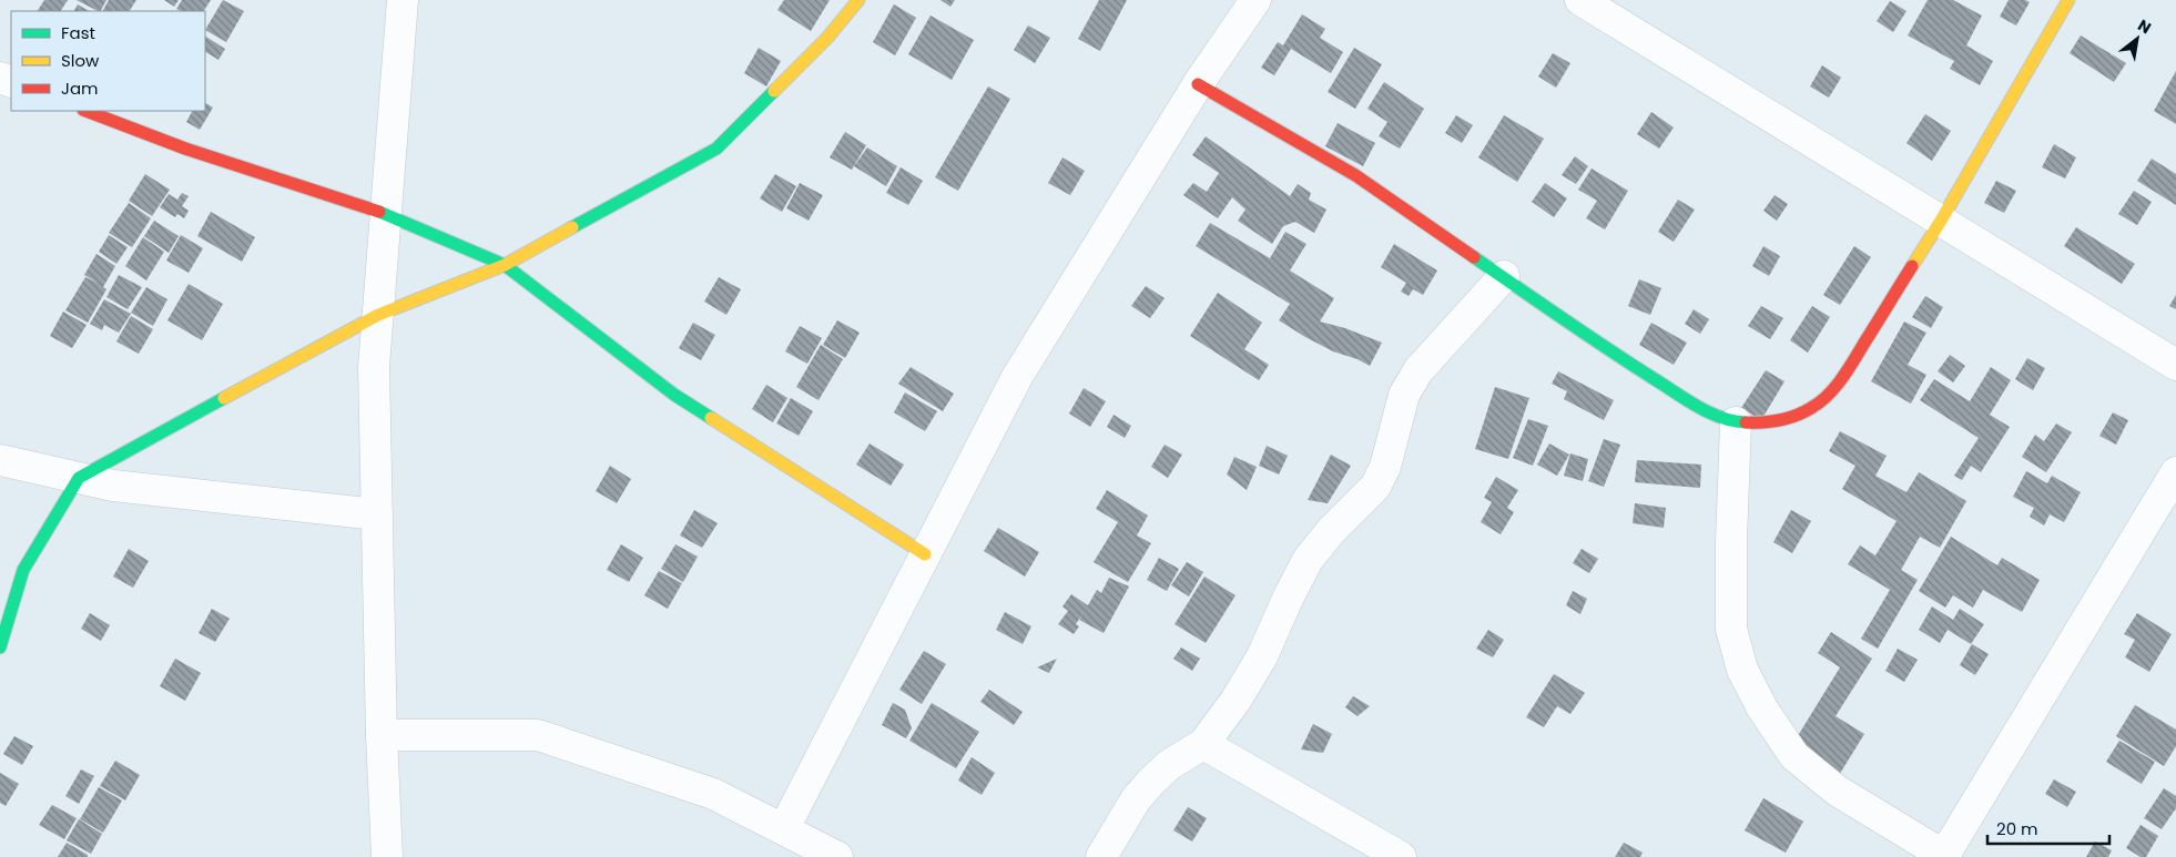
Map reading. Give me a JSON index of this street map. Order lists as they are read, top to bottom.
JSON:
{
  "legend": ["Fast", "Slow", "Jam"],
  "scale_bar": "20 m",
  "north": "top right"
}
